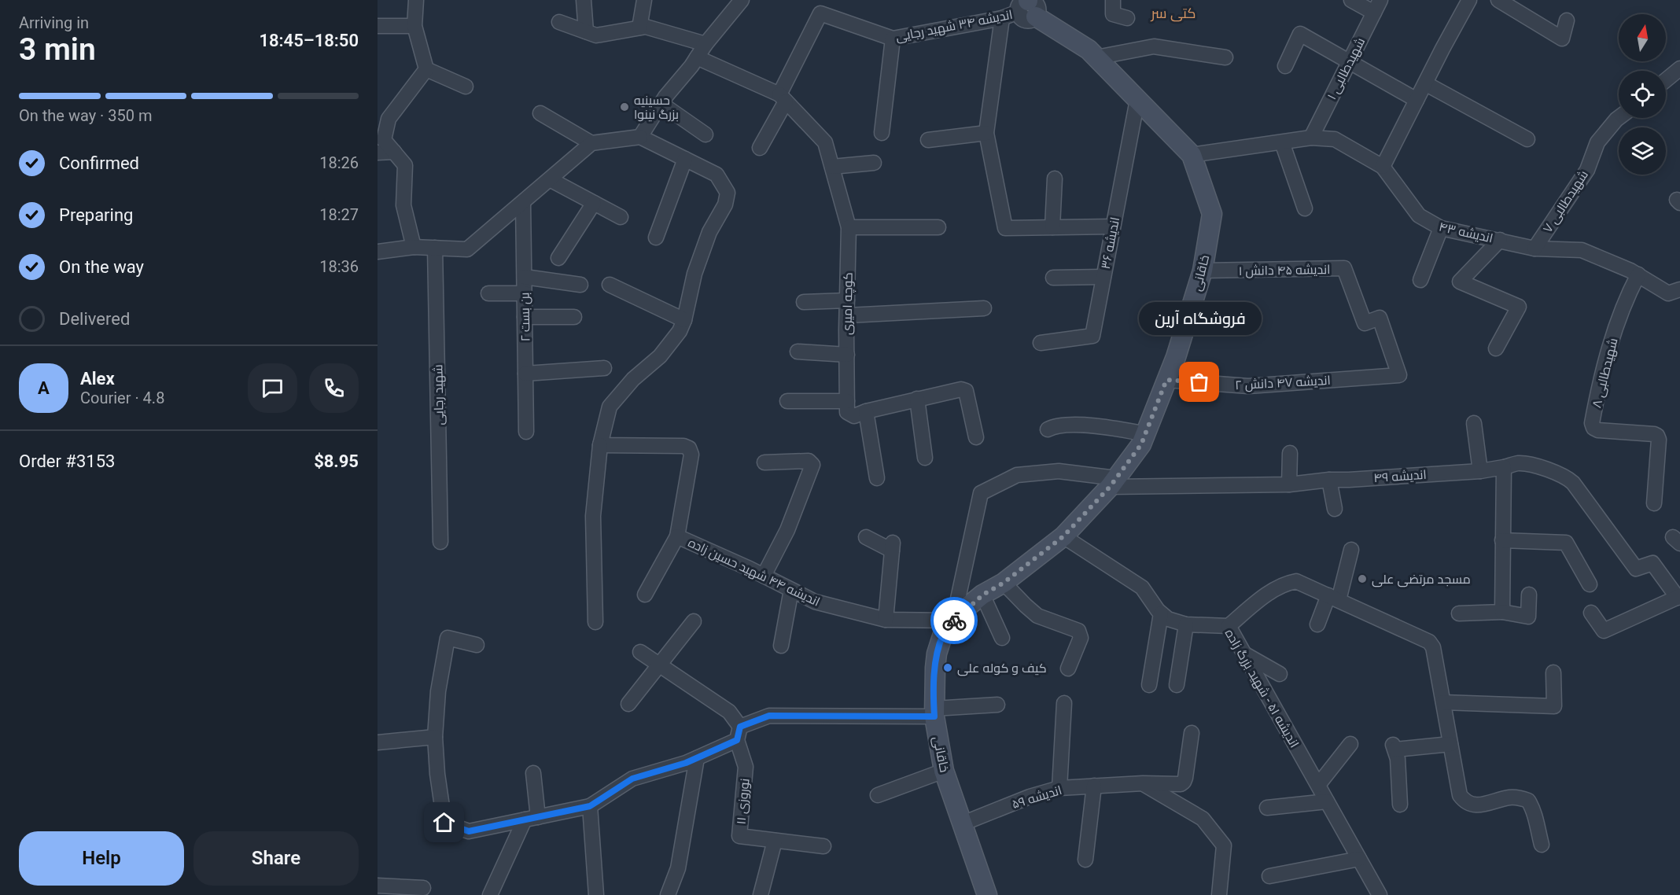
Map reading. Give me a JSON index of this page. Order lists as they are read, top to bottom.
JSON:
{
  "streets": {
    "main road": ["خاقانی"],
    "street": [
      "اندیشه ۳۴ شهید رجایی",
      "شهیدطالبی ۱",
      "شهیدطالبی ۷",
      "اندیشه ۴۳",
      "اندیشه ۳۶",
      "اندیشه ۴۵ دانش ۱",
      "کوچه امیری",
      "بن بست ۲",
      "شهیدطالبی ۸",
      "اندیشه ۴۷ دانش ۲",
      "شهید رجایی",
      "اندیشه ۴۹",
      "اندیشه ۴۴ شهید حسین زاده",
      "اندیشه ۵۱ - شهید بزرگ زاده",
      "اندیشه ۵۹",
      "نوروزی ۱۱"
    ]
  },
  "crossings": [
    ["اندیشه ۳۴ شهید رجایی", "خاقانی"],
    ["اندیشه ۳۴ شهید رجایی", "کوچه امیری"],
    ["شهیدطالبی ۱", "اندیشه ۴۳"],
    ["شهیدطالبی ۷", "اندیشه ۴۳"],
    ["اندیشه ۴۳", "خاقانی"],
    ["اندیشه ۴۳", "شهیدطالبی ۸"],
    ["اندیشه ۳۶", "خاقانی"],
    ["اندیشه ۴۵ دانش ۱", "خاقانی"],
    ["اندیشه ۴۵ دانش ۱", "اندیشه ۴۷ دانش ۲"],
    ["خاقانی", "اندیشه ۴۷ دانش ۲"],
    ["خاقانی", "اندیشه ۴۹"],
    ["خاقانی", "اندیشه ۴۴ شهید حسین زاده"],
    ["خاقانی", "اندیشه ۵۱ - شهید بزرگ زاده"],
    ["خاقانی", "اندیشه ۵۹"],
    ["اندیشه ۴۹", "اندیشه ۴۴ شهید حسین زاده"]
  ],
  "districts": ["کتی سر"],
  "places": [
    "حسینیه بزرگ نینوا",
    "فروشگاه آرین",
    "مسجد مرتضی علی",
    "کیف و کوله علی"
  ],
  "north": "top",
  "page": {
    "heading": ["3 min", "Arriving in", "18:45–18:50"],
    "panel": [
      "Alex",
      "Courier · 4.8",
      "Order #3153",
      "$8.95"
    ],
    "bar": "On the way · 350 m",
    "list": [
      ["Confirmed", "18:26"],
      ["Preparing", "18:27"],
      ["On the way", "18:36"],
      "Delivered"
    ],
    "bubble": "فروشگاه آرین",
    "round": "A",
    "buttons": ["Help", "Share"]
  }
}
